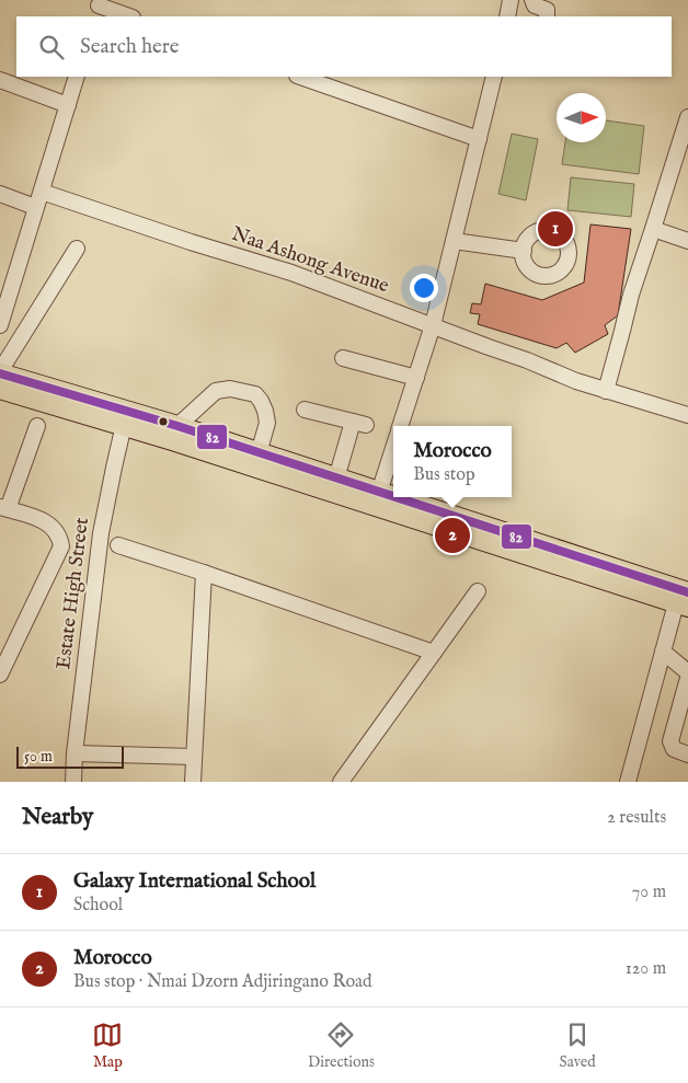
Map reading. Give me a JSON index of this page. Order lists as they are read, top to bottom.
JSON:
{
  "streets": {
    "street": ["Naa Ashong Avenue", "Estate High Street"]
  },
  "lines": ["transit line 82"],
  "scale_bar": "50 m",
  "north": "right",
  "page": {
    "search": "Search here",
    "pins": ["1", "2"],
    "popup": ["Morocco", "Bus stop"],
    "scale": "50 m",
    "heading": ["Nearby", "2 results"],
    "list": [
      {
        "mark": "1",
        "name": "Galaxy International School",
        "note": "School",
        "value": "70 m"
      },
      {
        "mark": "2",
        "name": "Morocco",
        "note": "Bus stop · Nmai Dzorn Adjiringano Road",
        "value": "120 m"
      }
    ],
    "nav": ["Map", "Directions", "Saved"]
  }
}
